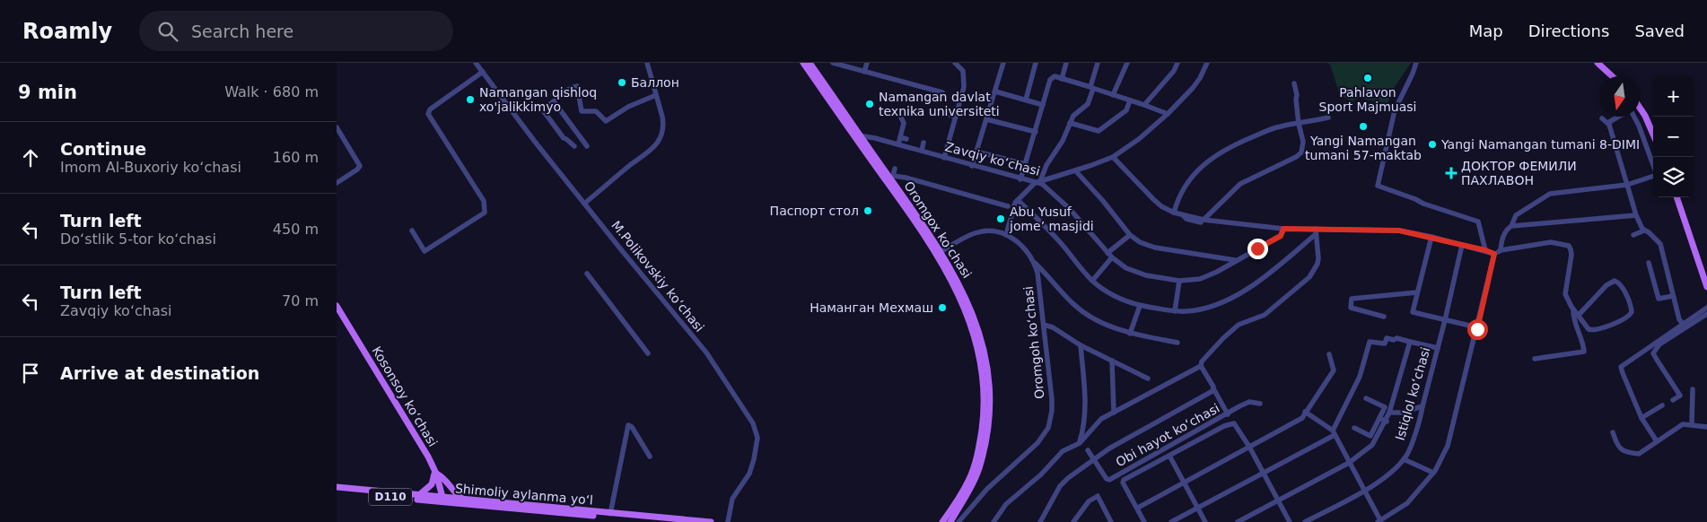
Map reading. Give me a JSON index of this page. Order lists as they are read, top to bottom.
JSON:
{
  "streets": {
    "main road": [
      "Oromgox ko‘chasi",
      "Kosonsoy koʻchasi",
      "Shimoliy aylanma yoʻl",
      "D110"
    ],
    "street": [
      "Zavqiy koʻchasi",
      "M.Polikovskiy koʻchasi",
      "Oromgoh koʻchasi",
      "Istiqlol ko‘chasi",
      "Obi hayot koʻchasi"
    ]
  },
  "crossings": [
    ["Zavqiy koʻchasi", "Oromgox ko‘chasi"],
    ["Oromgox ko‘chasi", "Oromgoh koʻchasi"],
    ["Kosonsoy koʻchasi", "Shimoliy aylanma yoʻl"]
  ],
  "places": {
    "other": [
      "Pahlavon Sport Majmuasi",
      "Баллон",
      "Namangan qishloq xo'jalikkimyo",
      "Namangan davlat texnika universiteti",
      "Yangi Namangan tumani 57-maktab",
      "Yangi Namangan tumani 8-DIMI",
      "Паспорт стол",
      "Abu Yusuf jome’ masjidi",
      "Наманган Мехмаш"
    ],
    "health": ["ДОКТОР ФЕМИЛИ ПАХЛАВОН"]
  },
  "north": "bottom",
  "page": {
    "header": "Roamly",
    "search": "Search here",
    "nav": ["Map", "Directions", "Saved"],
    "heading": ["9 min", "Walk · 680 m"],
    "map_buttons": ["+", "−"],
    "list": [
      ["Continue", "Imom Al-Buxoriy koʻchasi", "160 m"],
      ["Turn left", "Doʻstlik 5-tor koʻchasi", "450 m"],
      ["Turn left", "Zavqiy koʻchasi", "70 m"],
      "Arrive at destination"
    ]
  }
}
